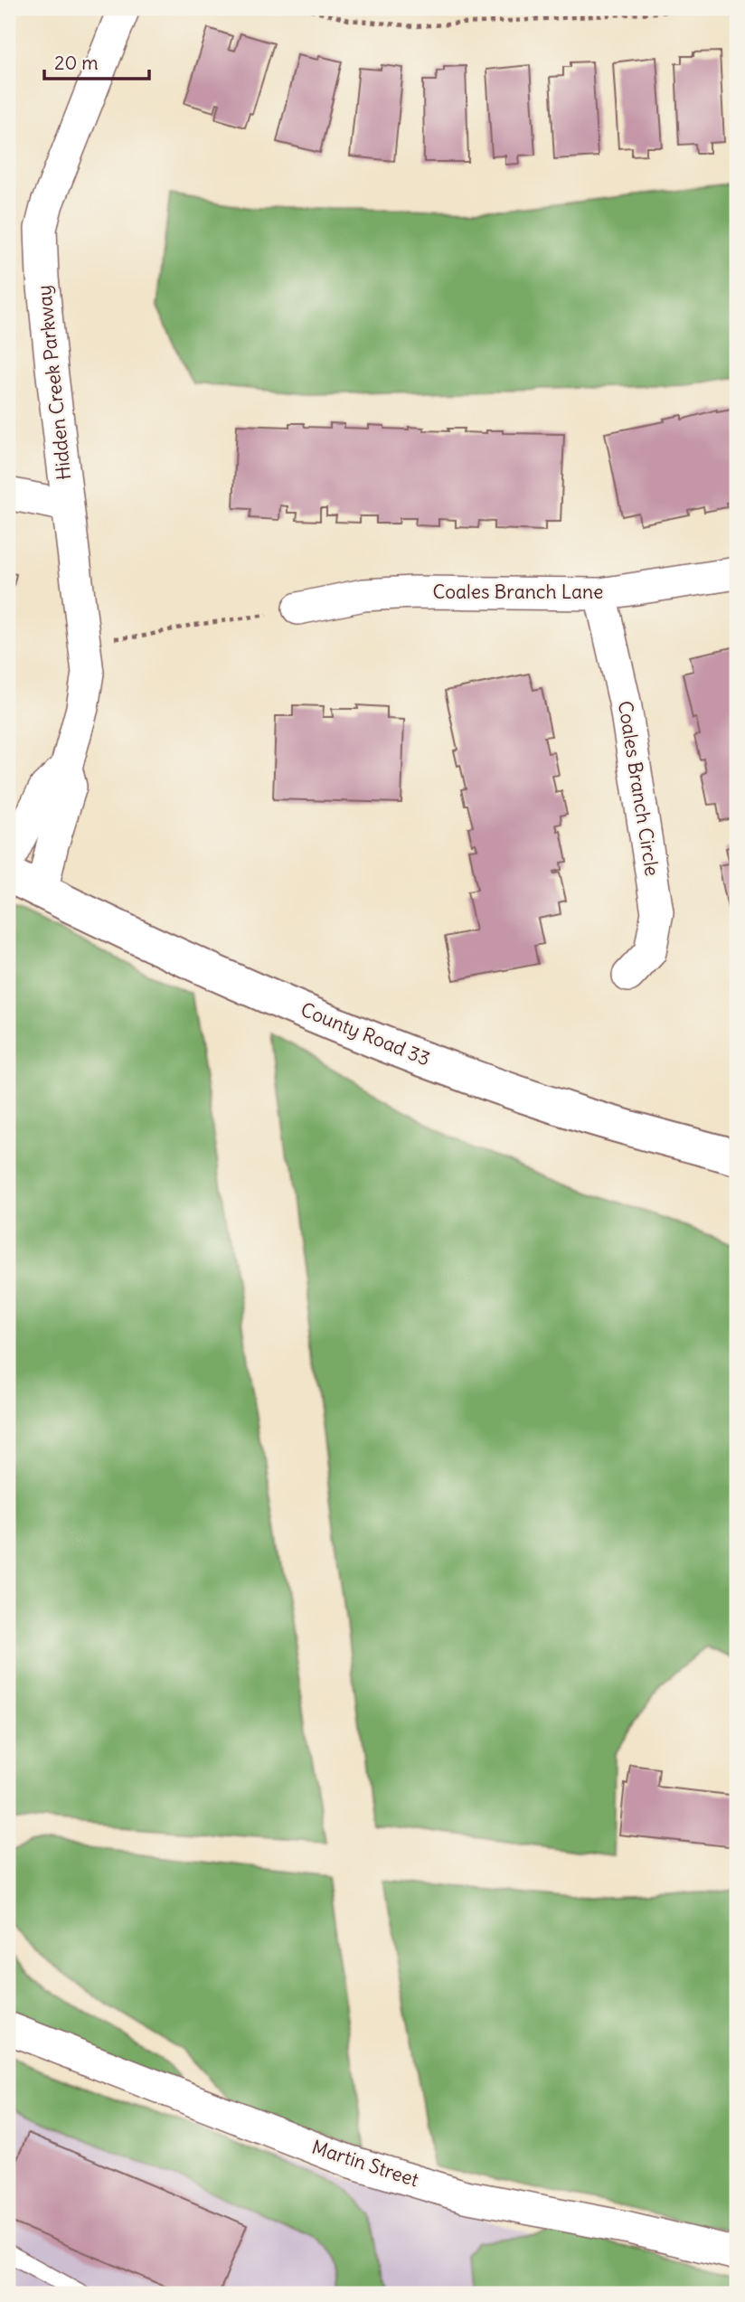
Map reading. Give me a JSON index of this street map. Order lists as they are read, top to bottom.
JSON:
{
  "streets": {
    "street": [
      "Hidden Creek Parkway",
      "Coales Branch Lane",
      "Coales Branch Circle",
      "County Road 33",
      "Martin Street"
    ]
  },
  "crossings": [
    ["Hidden Creek Parkway", "County Road 33"],
    ["Coales Branch Lane", "Coales Branch Circle"]
  ],
  "scale_bar": "20 m"
}
